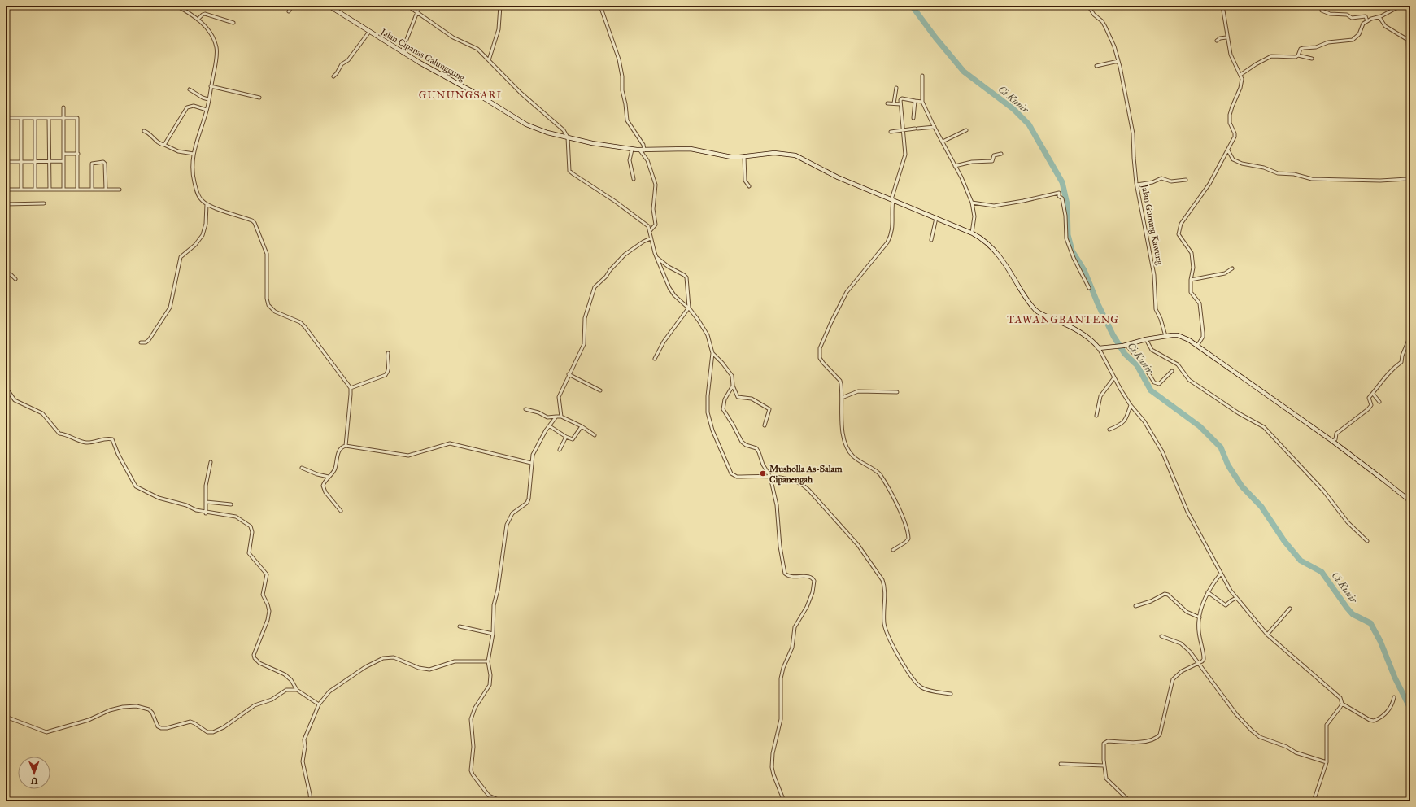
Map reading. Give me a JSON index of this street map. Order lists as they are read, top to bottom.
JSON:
{
  "streets": {
    "street": ["Jalan Cipanas Galunggung", "Jalan Gunung Kawung"]
  },
  "districts": ["GUNUNGSARI", "TAWANGBANTENG"],
  "water": ["Ci Kunir"],
  "places": ["Musholla As-Salam Cipanengah"],
  "north": "bottom"
}
